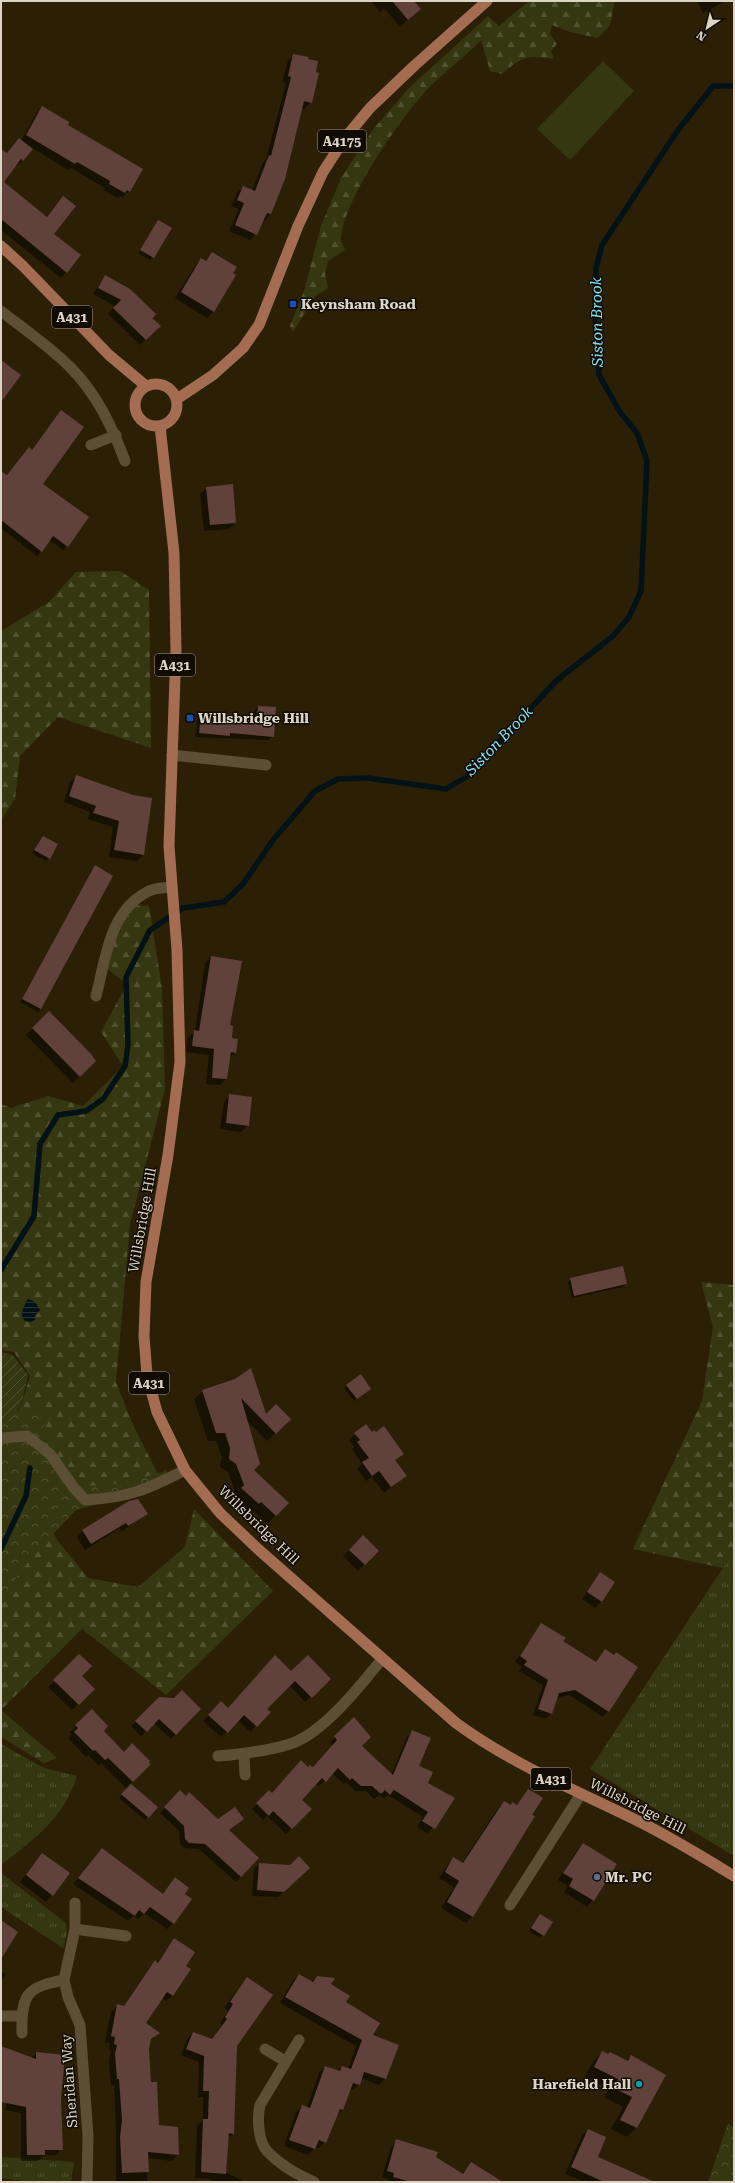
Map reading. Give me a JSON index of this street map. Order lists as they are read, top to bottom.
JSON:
{
  "streets": {
    "main road": ["A4175", "A431", "Willsbridge Hill"],
    "street": ["Sheridan Way"]
  },
  "crossings": [
    ["A4175", "A431"],
    ["A431", "Willsbridge Hill"]
  ],
  "water": ["Siston Brook"],
  "places": {
    "transit": ["Keynsham Road", "Willsbridge Hill"],
    "other": ["Mr. PC", "Harefield Hall"]
  },
  "north": "bottom left"
}
